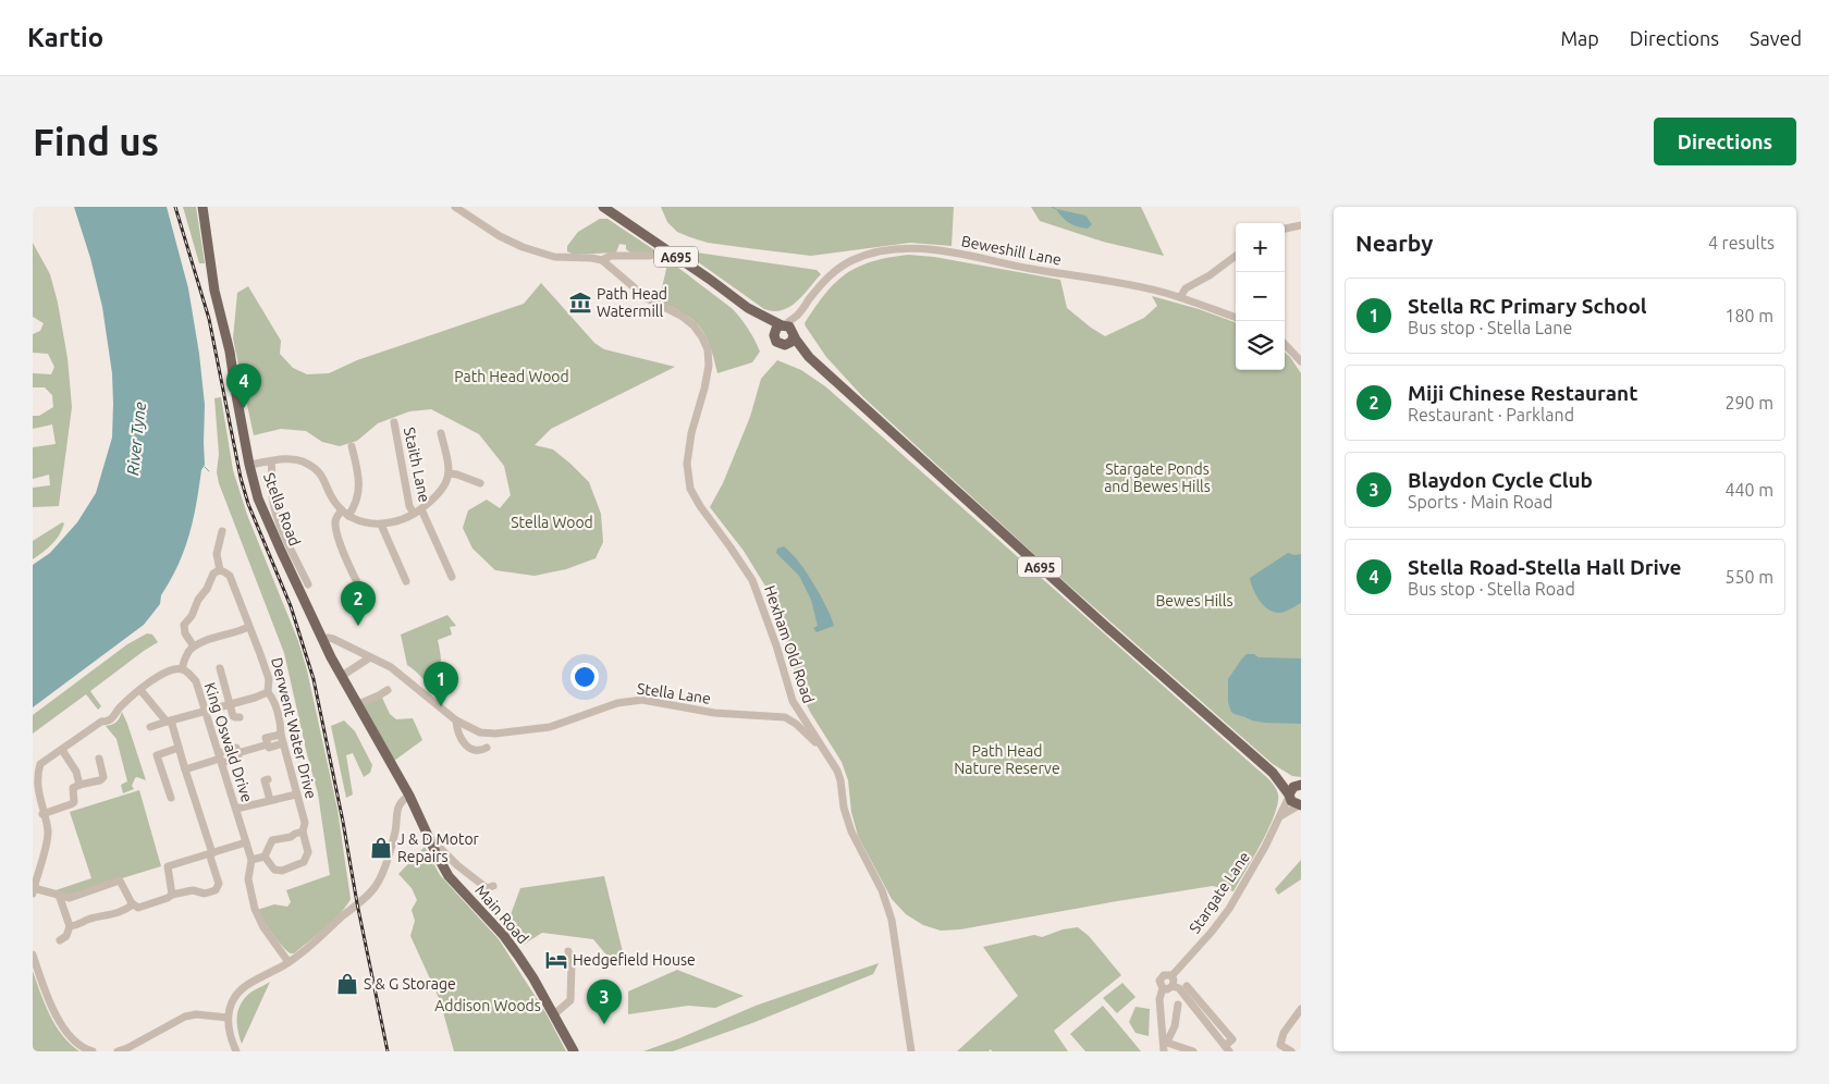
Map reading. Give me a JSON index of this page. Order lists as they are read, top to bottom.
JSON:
{
  "streets": {
    "main road": ["A695", "Stella Road", "Main Road"],
    "street": [
      "Beweshill Lane",
      "Staith Lane",
      "Hexham Old Road",
      "Stella Lane",
      "Derwent Water Drive",
      "King Oswald Drive",
      "Stargate Lane"
    ]
  },
  "crossings": [
    ["Beweshill Lane", "A695"],
    ["A695", "Stargate Lane"],
    ["Stella Road", "Stella Lane"],
    ["Stella Road", "Main Road"]
  ],
  "water": ["River Tyne"],
  "parks": [
    "Path Head Wood",
    "Stargate Ponds and Bewes Hills",
    "Stella Wood",
    "Bewes Hills",
    "Path Head Nature Reserve",
    "Addison Woods"
  ],
  "places": {
    "museum": ["Path Head Watermill"],
    "shop": ["J & D Motor Repairs", "S & G Storage"],
    "hotel": ["Hedgefield House"]
  },
  "page": {
    "header": "Kartio",
    "nav": ["Map", "Directions", "Saved"],
    "buttons": "Directions",
    "title": "Find us",
    "heading": ["Nearby", "4 results"],
    "map_buttons": ["+", "−"],
    "list": [
      {
        "mark": "1",
        "name": "Stella RC Primary School",
        "note": "Bus stop · Stella Lane",
        "value": "180 m"
      },
      {
        "mark": "2",
        "name": "Miji Chinese Restaurant",
        "note": "Restaurant · Parkland",
        "value": "290 m"
      },
      {
        "mark": "3",
        "name": "Blaydon Cycle Club",
        "note": "Sports · Main Road",
        "value": "440 m"
      },
      {
        "mark": "4",
        "name": "Stella Road-Stella Hall Drive",
        "note": "Bus stop · Stella Road",
        "value": "550 m"
      }
    ],
    "pins": [
      "4",
      "2",
      "1",
      "3"
    ]
  }
}
